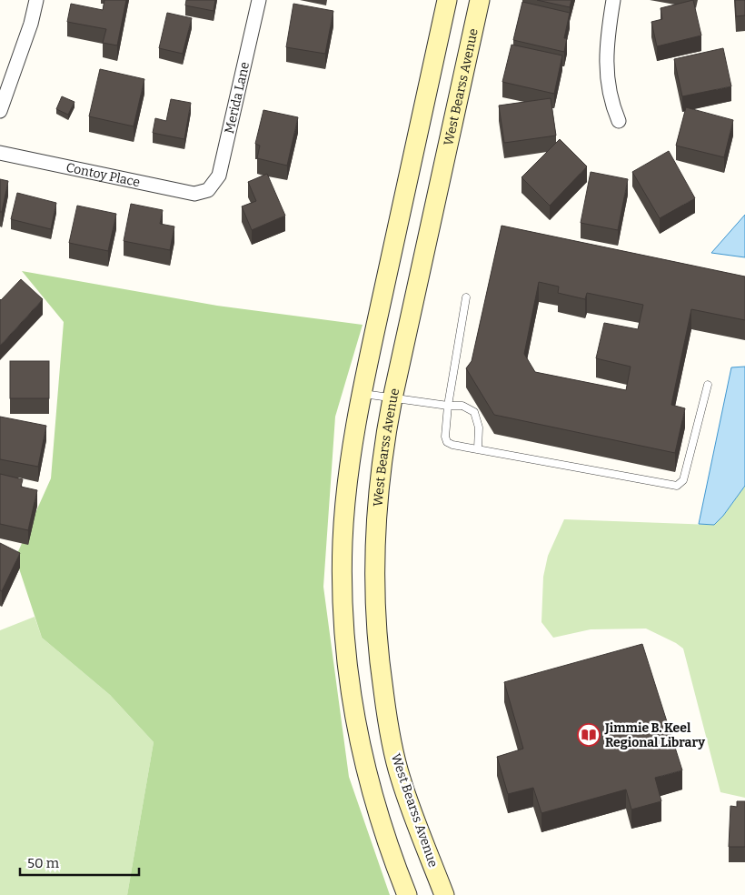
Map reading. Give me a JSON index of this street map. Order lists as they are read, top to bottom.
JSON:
{
  "streets": {
    "main road": ["West Bearss Avenue"],
    "street": ["Merida Lane", "Contoy Place"]
  },
  "crossings": [
    ["Merida Lane", "Contoy Place"]
  ],
  "places": {
    "library": ["Jimmie B. Keel Regional Library"]
  },
  "scale_bar": "50 m"
}
